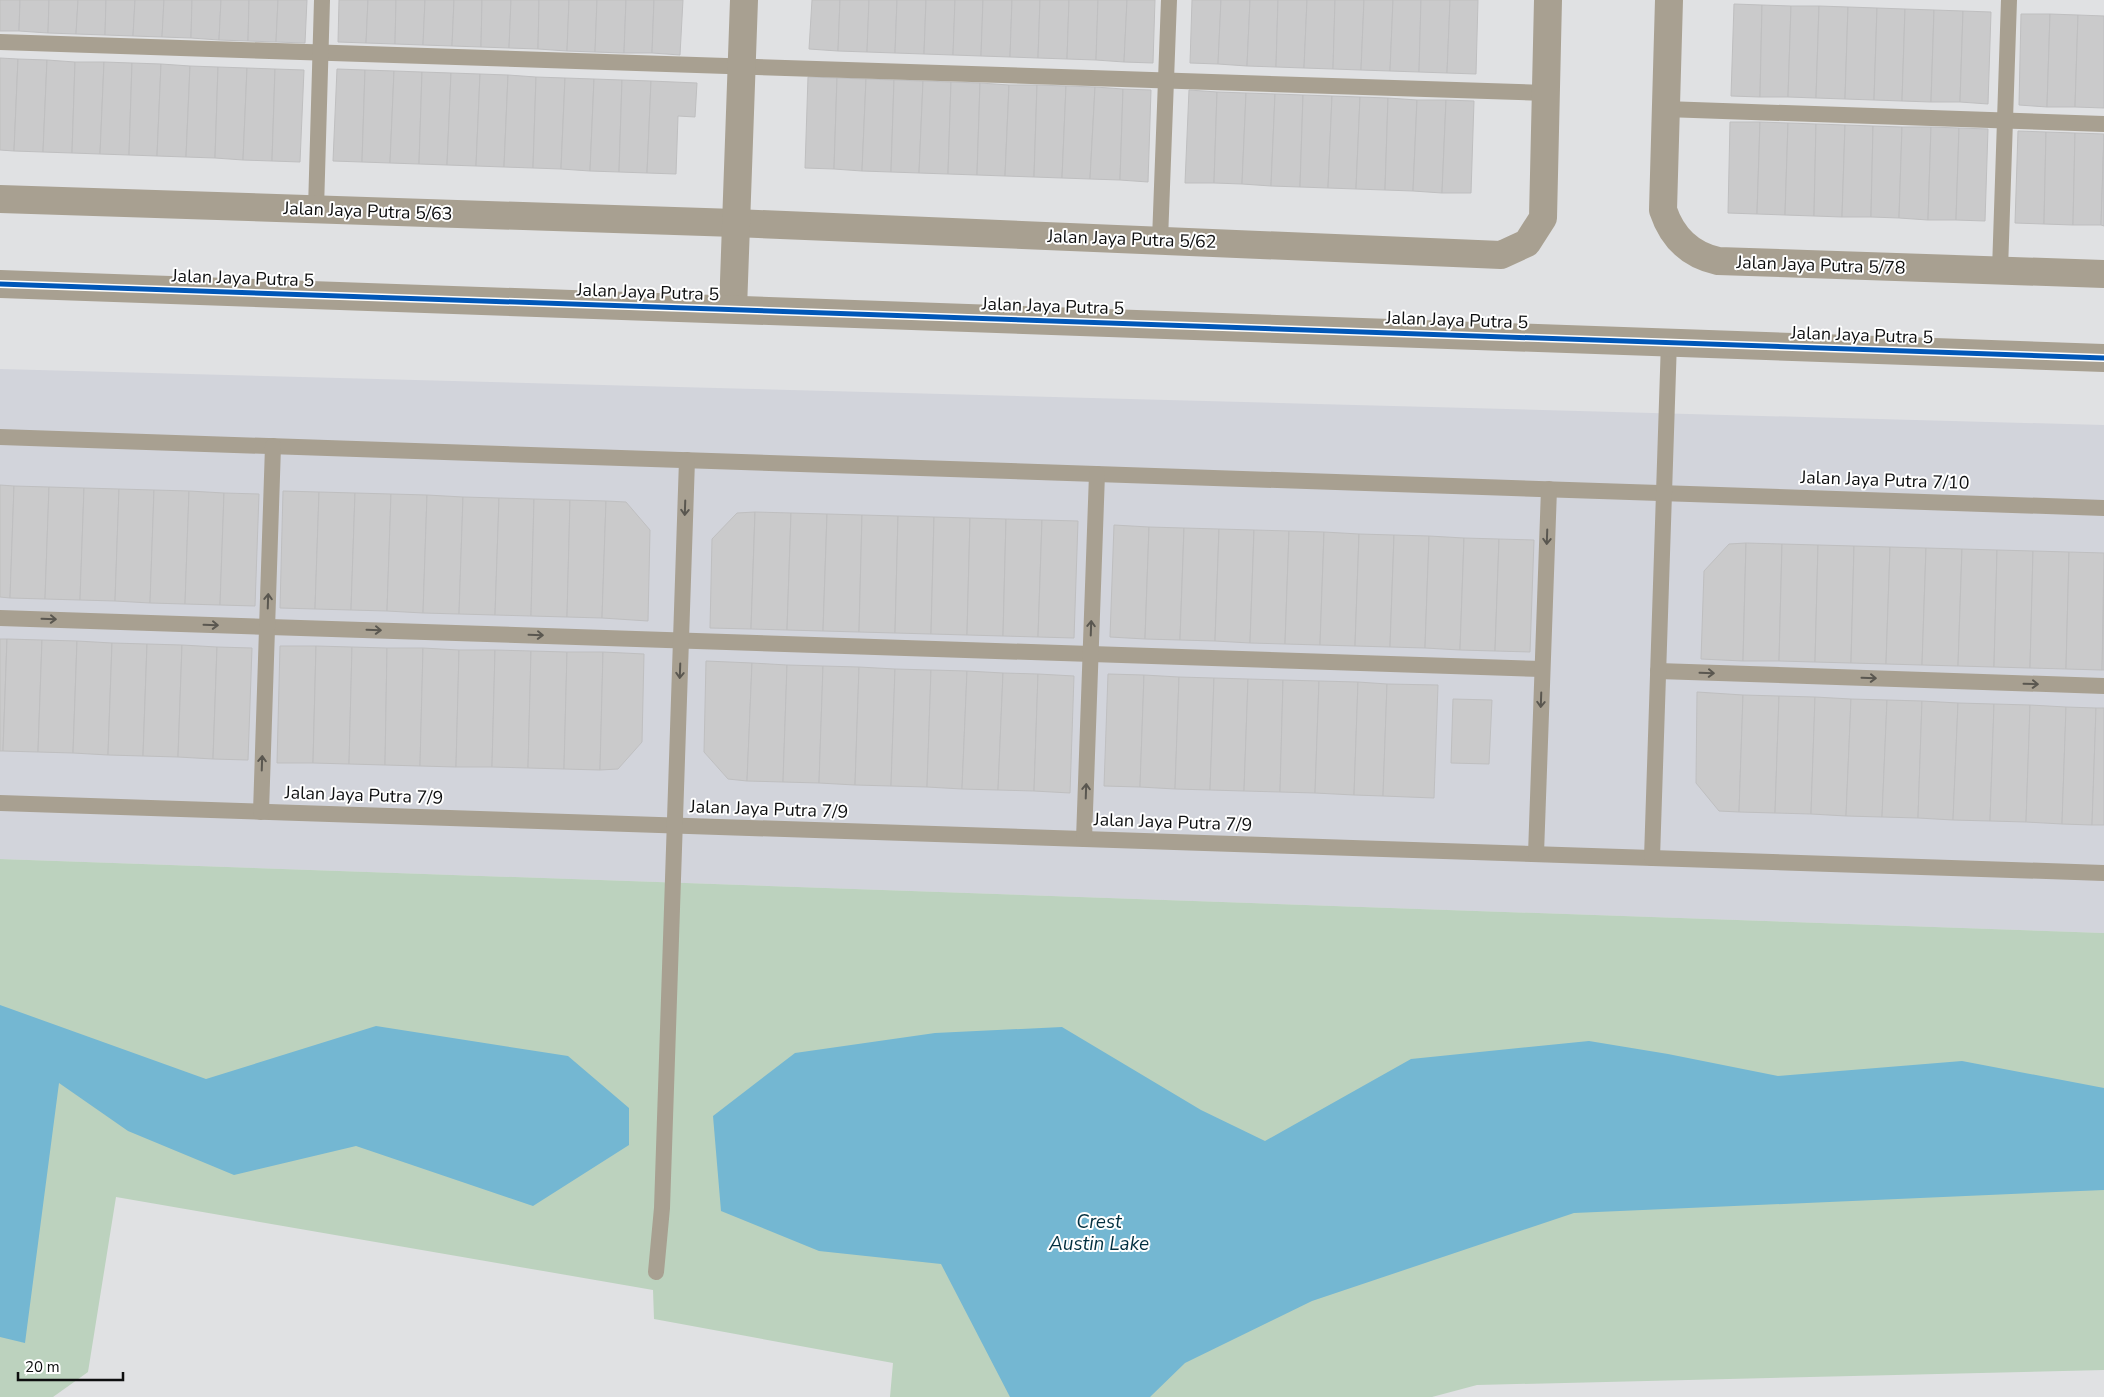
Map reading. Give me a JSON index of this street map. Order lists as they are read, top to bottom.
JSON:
{
  "streets": {
    "street": [
      "Jalan Jaya Putra 5/63",
      "Jalan Jaya Putra 5/62",
      "Jalan Jaya Putra 5/78",
      "Jalan Jaya Putra 5"
    ],
    "lane": ["Jalan Jaya Putra 7/10", "Jalan Jaya Putra 7/9"]
  },
  "crossings": [
    ["Jalan Jaya Putra 5/63", "Jalan Jaya Putra 5/62"]
  ],
  "water": ["Crest Austin Lake"],
  "scale_bar": "20 m"
}
